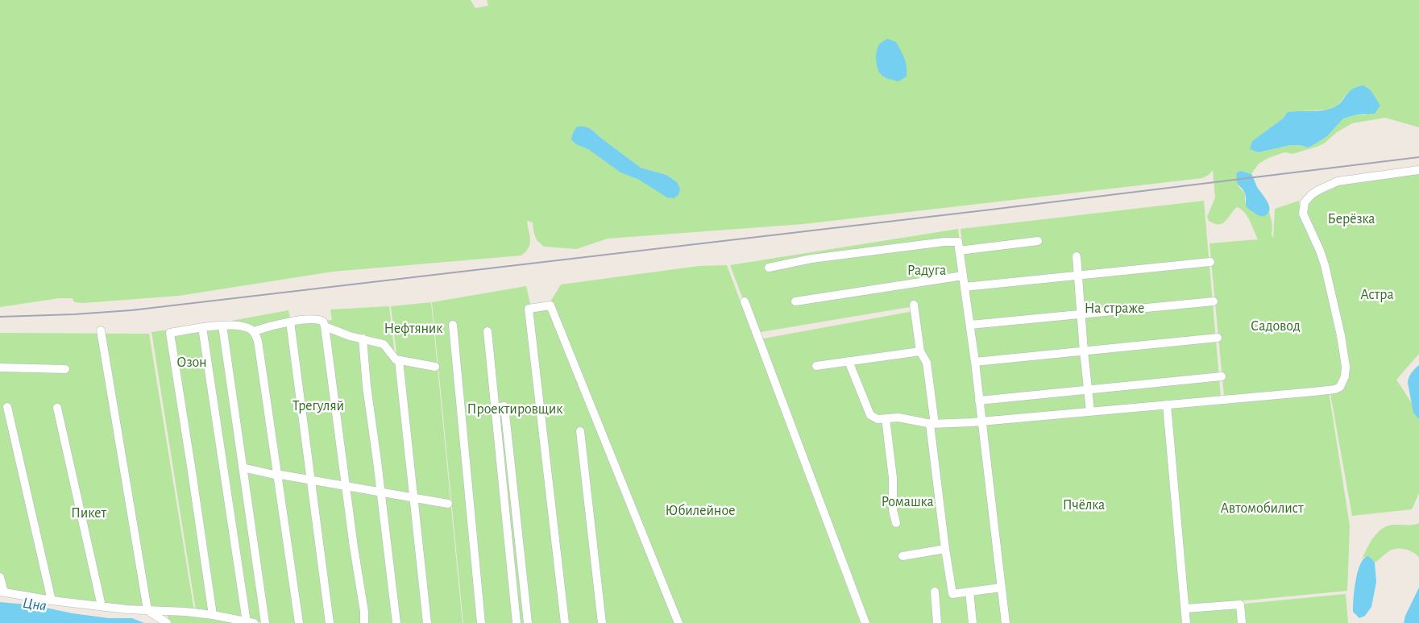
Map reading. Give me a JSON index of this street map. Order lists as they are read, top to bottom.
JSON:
{
  "water": ["Цна"],
  "parks": [
    "Берёзка",
    "Радуга",
    "Астра",
    "На страже",
    "Садовод",
    "Нефтяник",
    "Озон",
    "Трегуляй",
    "Проектировщик",
    "Ромашка",
    "Пчёлка",
    "Автомобилист",
    "Юбилейное",
    "Пикет"
  ]
}
